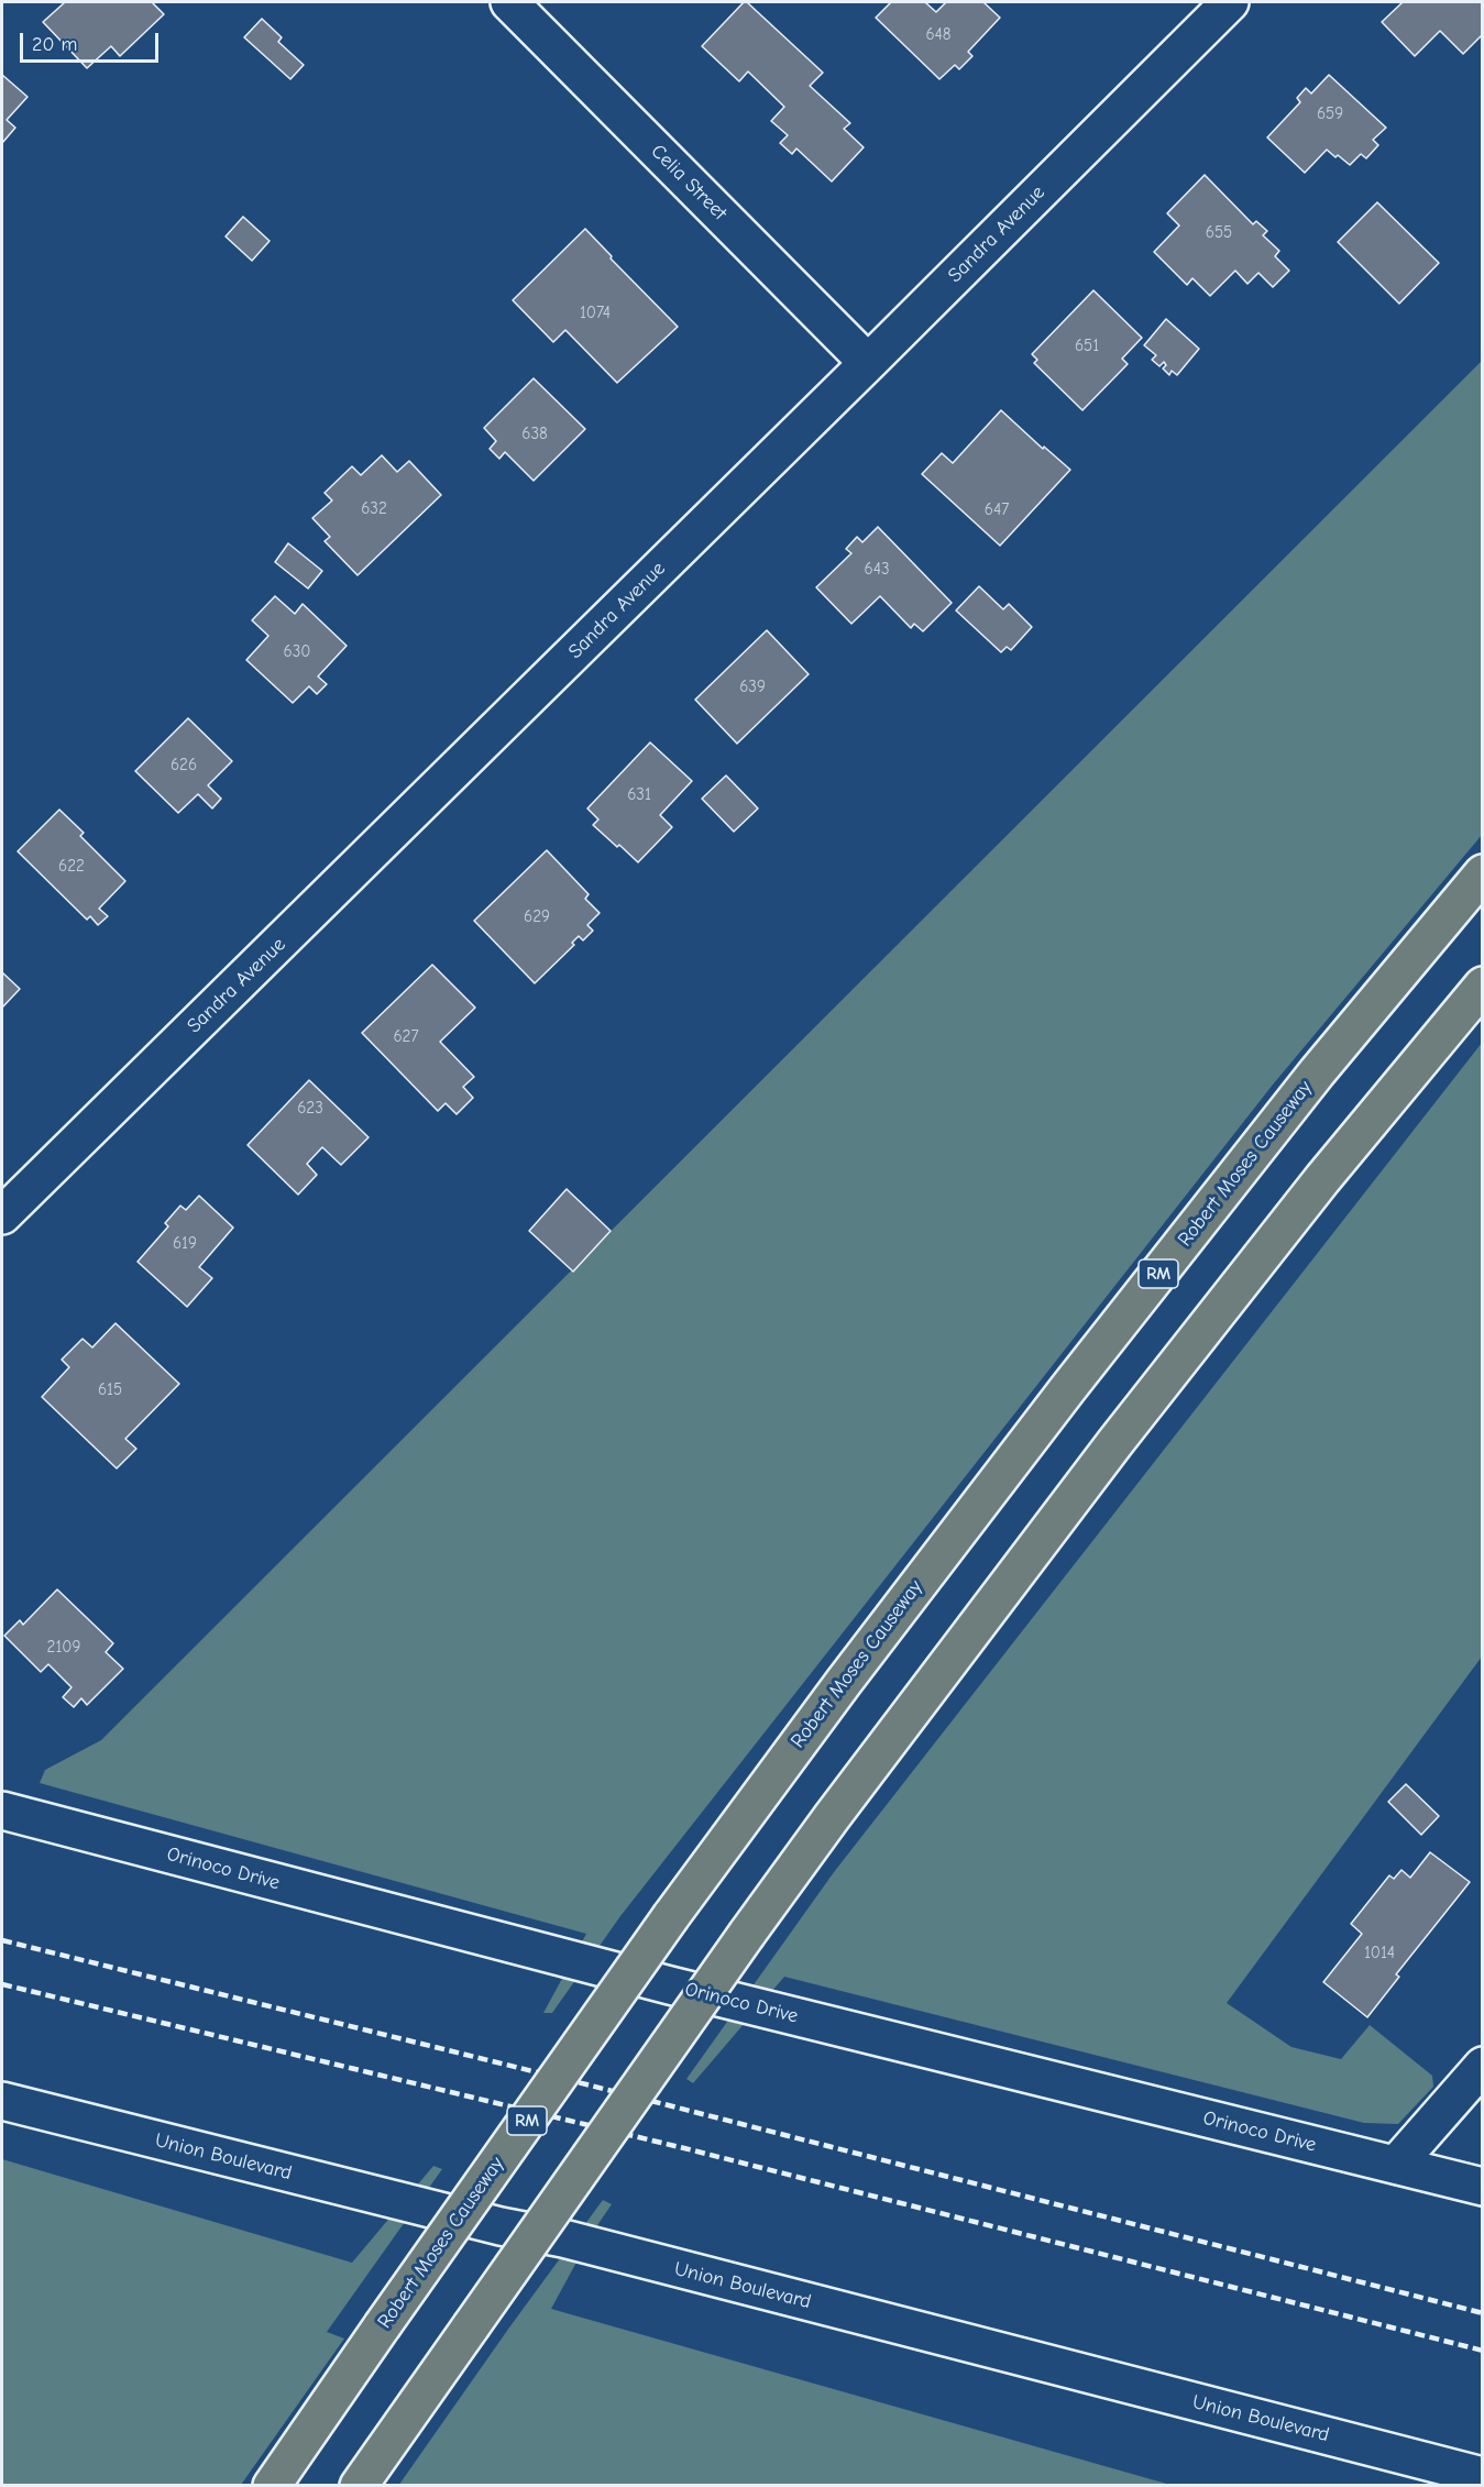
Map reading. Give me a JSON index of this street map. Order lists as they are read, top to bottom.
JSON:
{
  "streets": {
    "highway": ["Robert Moses Causeway", "RM"],
    "street": [
      "Celia Street",
      "Sandra Avenue",
      "Orinoco Drive",
      "Union Boulevard"
    ]
  },
  "crossings": [
    ["Celia Street", "Sandra Avenue"]
  ],
  "house_numbers": [
    "648",
    "659",
    "655",
    "1074",
    "651",
    "638",
    "632",
    "647",
    "643",
    "630",
    "639",
    "626",
    "631",
    "622",
    "629",
    "627",
    "623",
    "619",
    "615",
    "2109",
    "1014"
  ],
  "scale_bar": "20 m"
}
